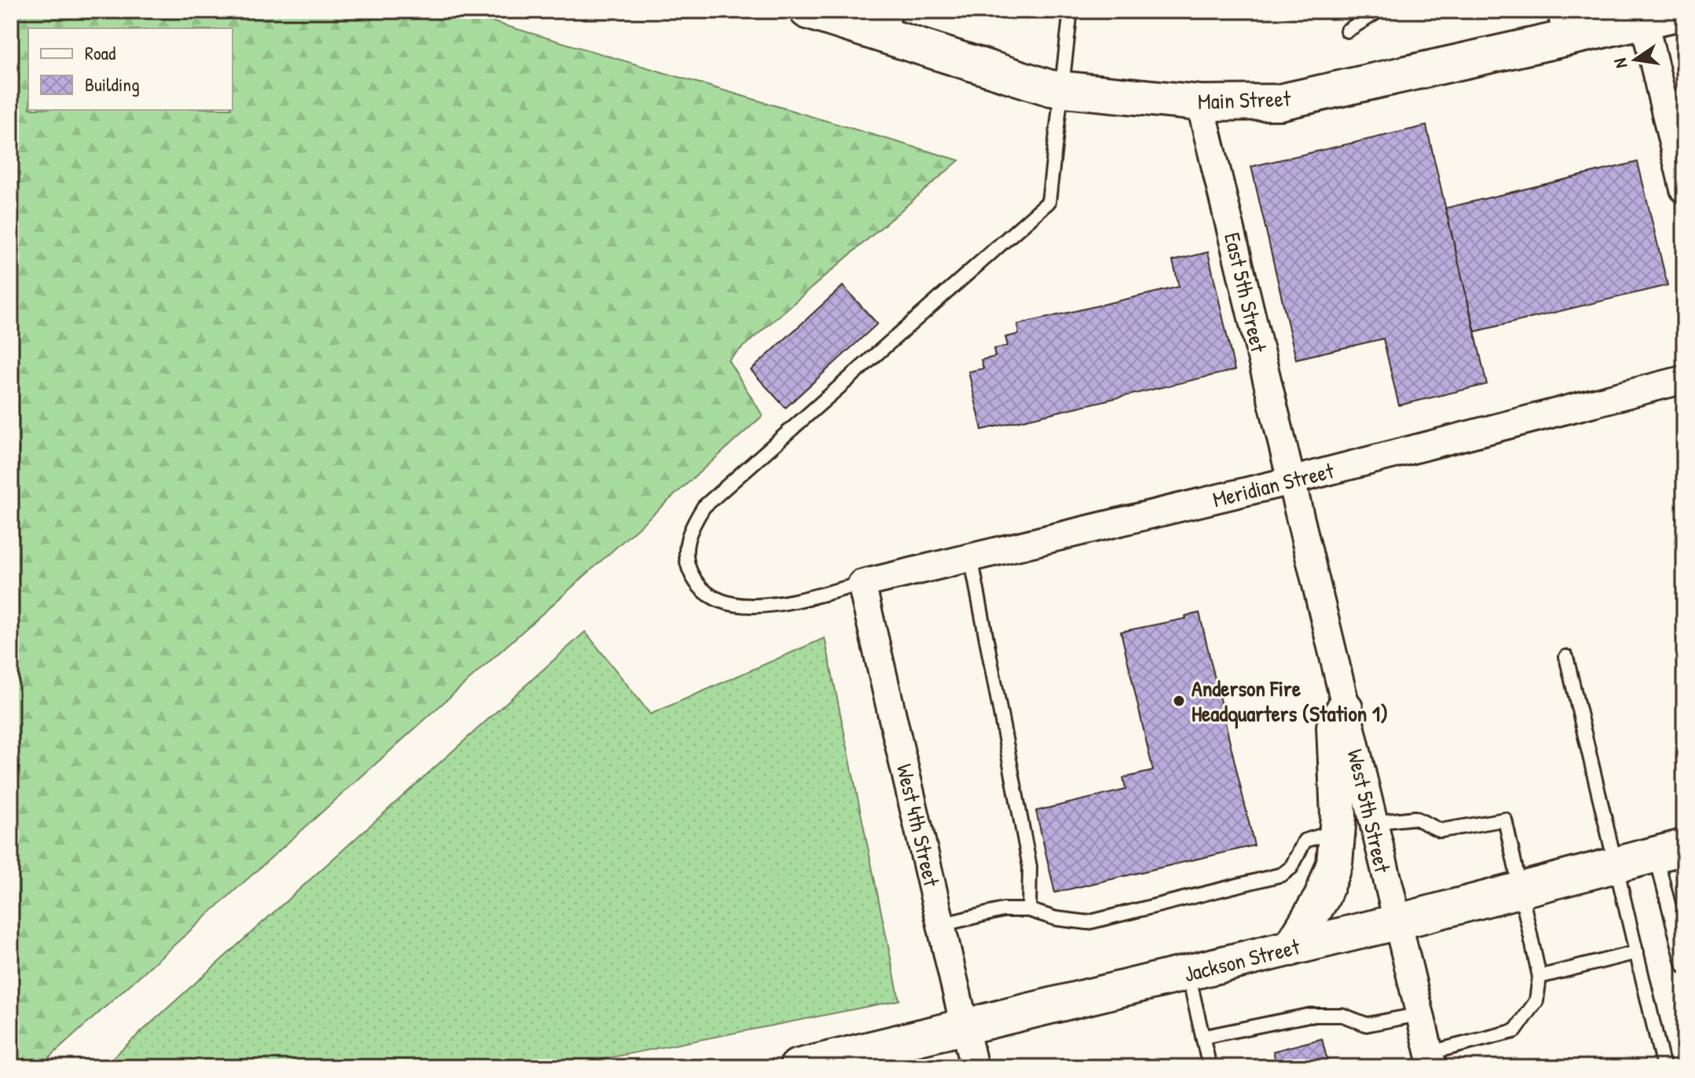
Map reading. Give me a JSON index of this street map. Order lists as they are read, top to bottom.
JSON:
{
  "streets": {
    "main road": ["Main Street", "Jackson Street"],
    "street": [
      "East 5th Street",
      "Meridian Street",
      "West 5th Street",
      "West 4th Street"
    ]
  },
  "crossings": [
    ["Main Street", "East 5th Street"],
    ["East 5th Street", "Meridian Street"],
    ["East 5th Street", "West 5th Street"],
    ["Meridian Street", "West 5th Street"],
    ["Meridian Street", "West 4th Street"],
    ["West 5th Street", "Jackson Street"],
    ["West 4th Street", "Jackson Street"]
  ],
  "places": ["Anderson Fire Headquarters (Station 1)"],
  "legend": ["Road", "Building"],
  "north": "left"
}
